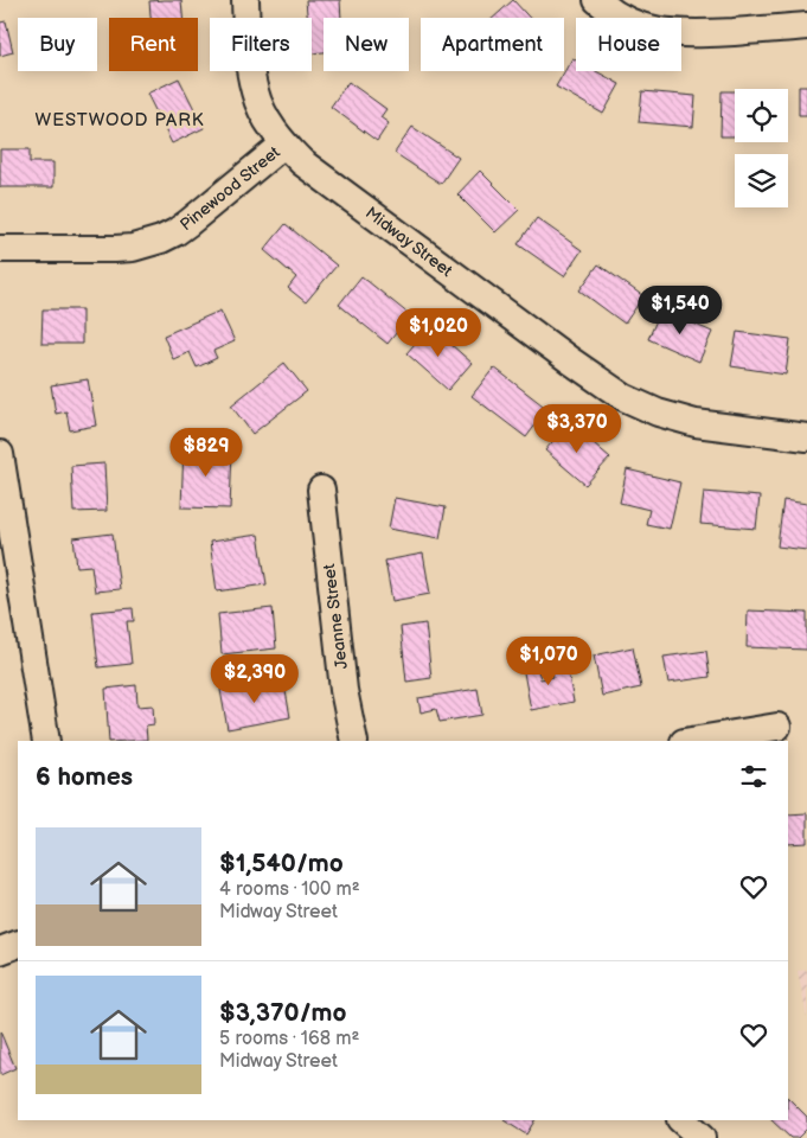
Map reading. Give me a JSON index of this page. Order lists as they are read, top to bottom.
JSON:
{
  "streets": {
    "street": ["Pinewood Street", "Midway Street", "Jeanne Street"]
  },
  "crossings": [
    ["Pinewood Street", "Midway Street"]
  ],
  "districts": ["WESTWOOD PARK"],
  "page": {
    "chip": [
      "Buy",
      "Rent",
      "Filters",
      "New",
      "Apartment",
      "House"
    ],
    "price": [
      "$1,540",
      "$1,020",
      "$3,370",
      "$829",
      "$1,070",
      "$2,390"
    ],
    "heading": "6 homes",
    "list": [
      {
        "name": "$1,540/mo",
        "note": "4 rooms · 100 m² · Midway Street"
      },
      {
        "name": "$3,370/mo",
        "note": "5 rooms · 168 m² · Midway Street"
      }
    ]
  }
}
